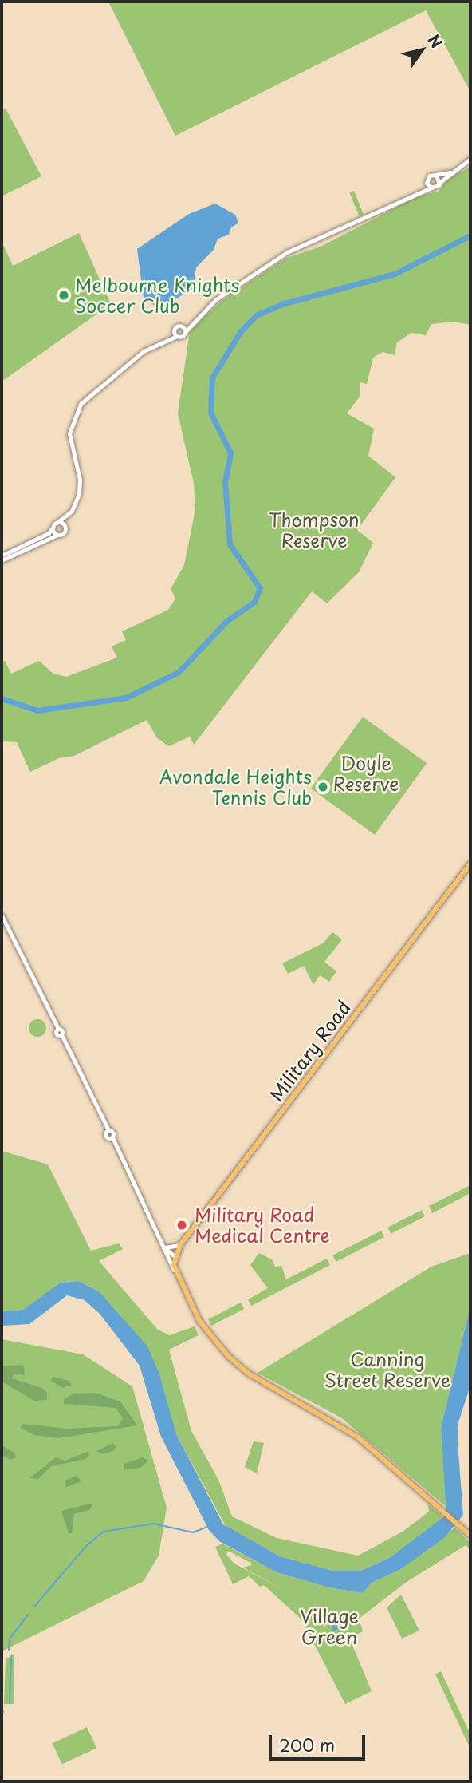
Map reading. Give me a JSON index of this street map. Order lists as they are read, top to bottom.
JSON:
{
  "streets": {
    "main road": ["Military Road"]
  },
  "parks": [
    "Thompson Reserve",
    "Doyle Reserve",
    "Canning Street Reserve",
    "Village Green"
  ],
  "places": ["Melbourne Knights Soccer Club", "Avondale Heights Tennis Club", "Military Road Medical Centre"],
  "scale_bar": "200 m",
  "north": "top right"
}
